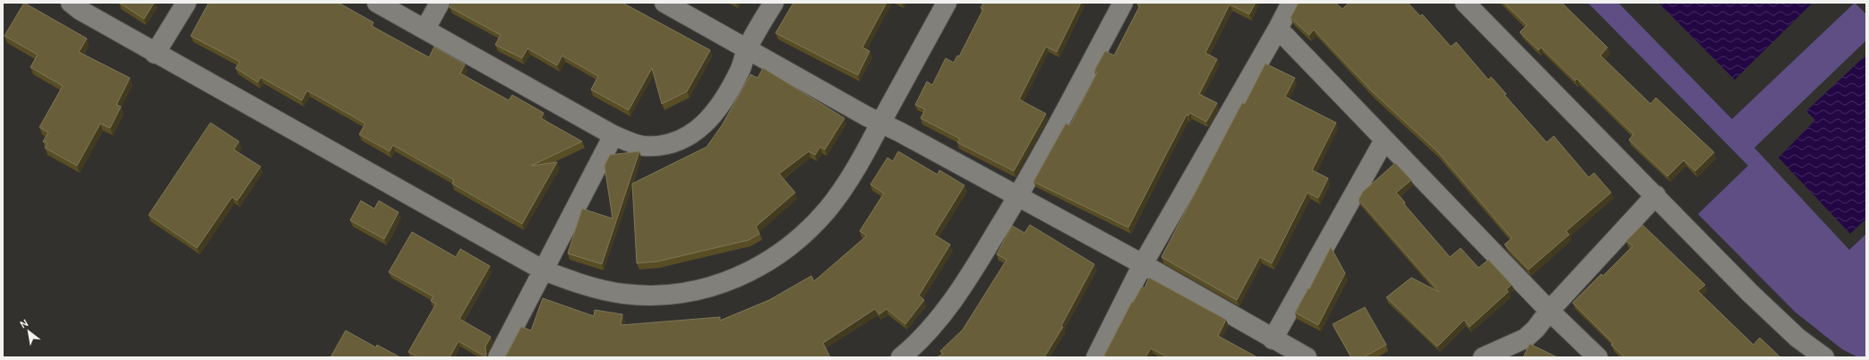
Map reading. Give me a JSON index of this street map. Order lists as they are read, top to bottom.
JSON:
{
  "north": "top left"
}
